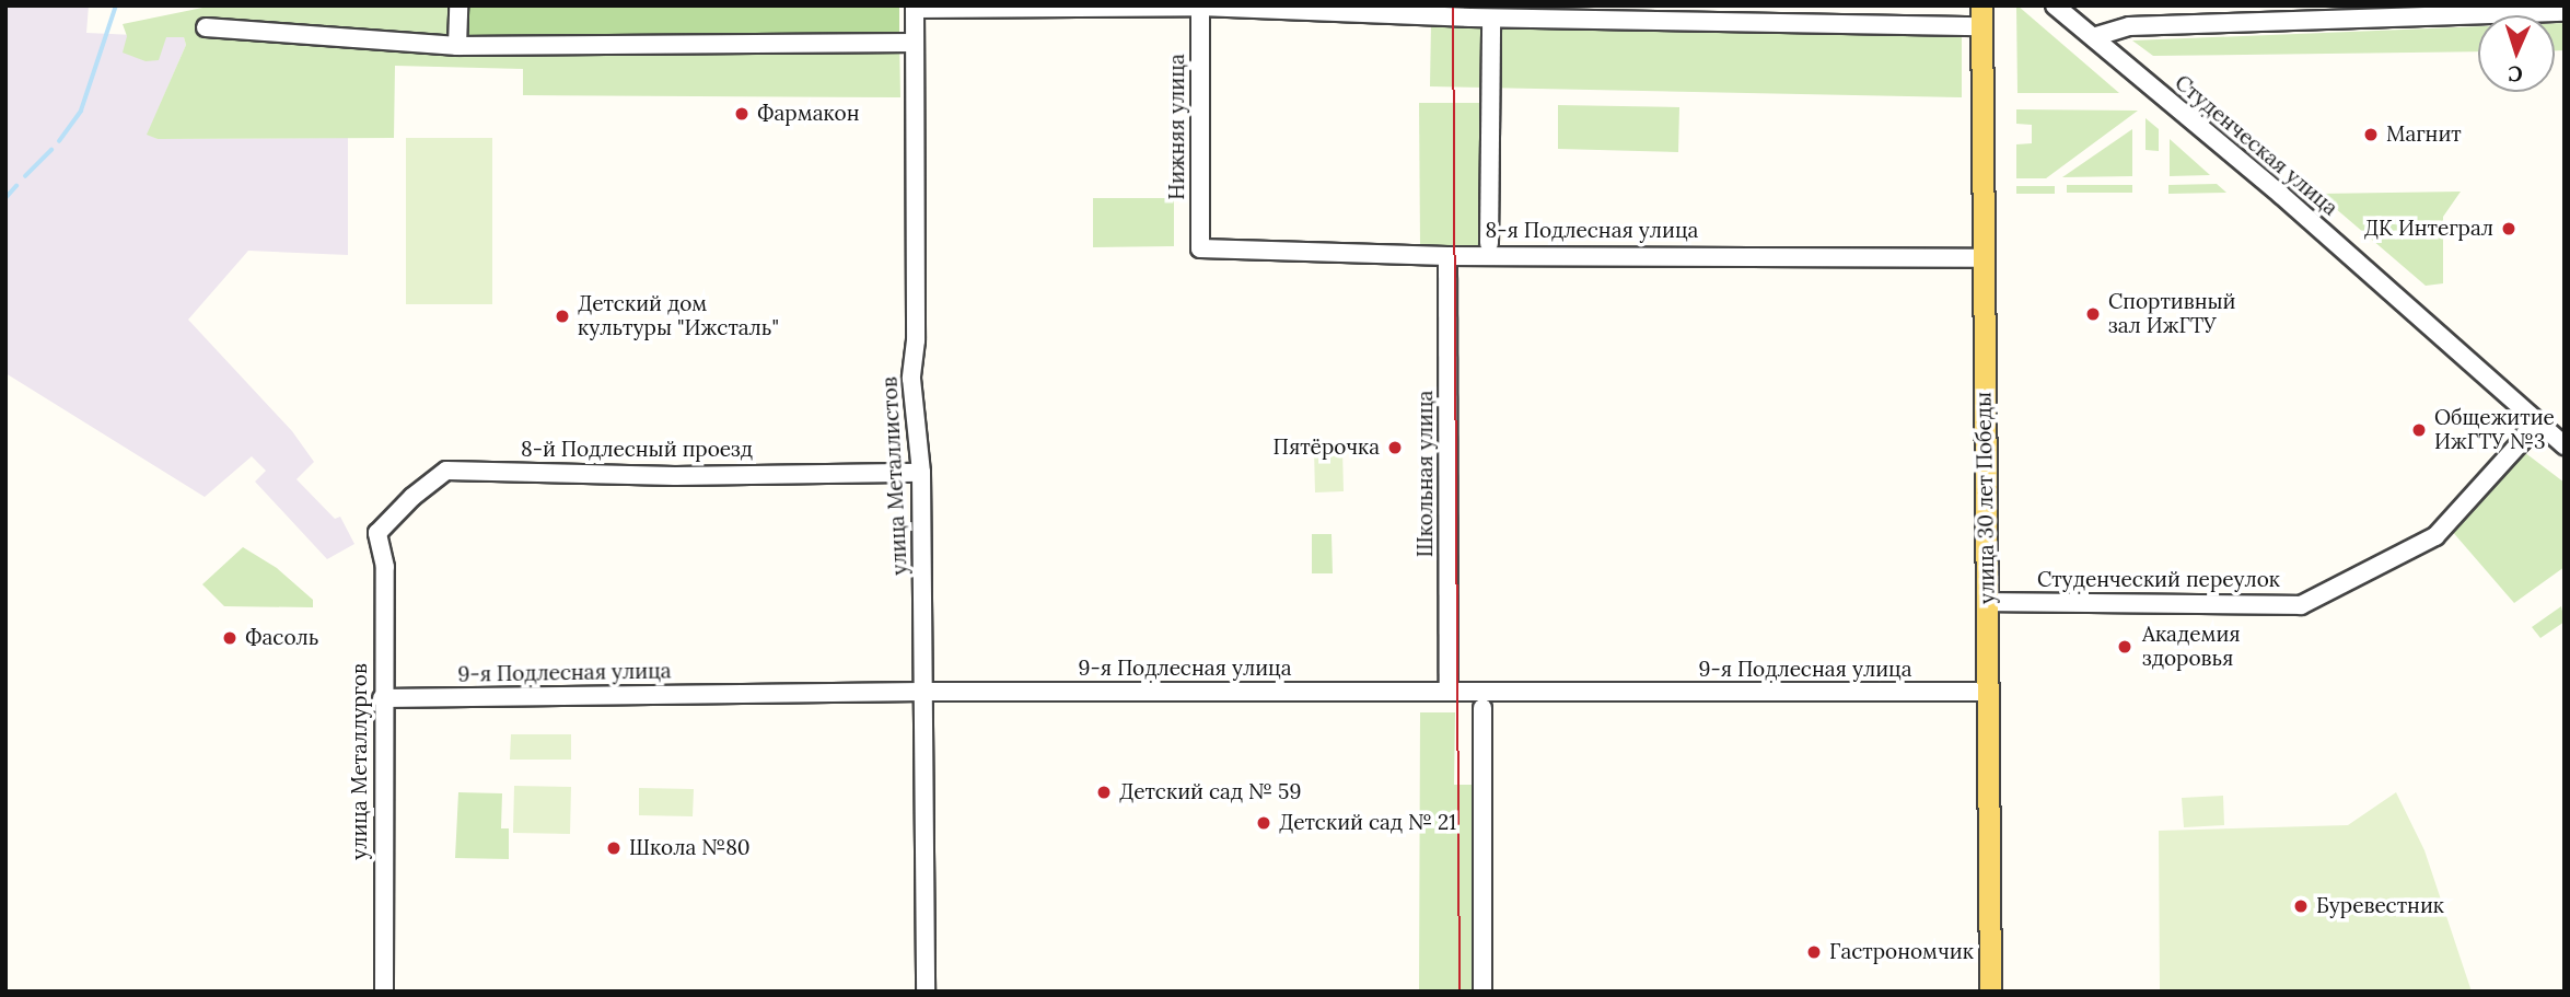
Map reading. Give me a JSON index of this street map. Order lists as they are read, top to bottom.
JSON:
{
  "streets": {
    "main road": ["улица 30 лет Победы"],
    "street": [
      "Нижняя улица",
      "Студенческая улица",
      "8-я Подлесная улица",
      "8-й Подлесный проезд",
      "Школьная улица",
      "улица Металлистов",
      "Студенческий переулок",
      "9-я Подлесная улица",
      "улица Металлургов"
    ]
  },
  "crossings": [
    ["Нижняя улица", "8-я Подлесная улица"],
    ["Студенческая улица", "Студенческий переулок"],
    ["8-я Подлесная улица", "Школьная улица"],
    ["8-я Подлесная улица", "улица 30 лет Победы"],
    ["8-й Подлесный проезд", "улица Металлистов"],
    ["8-й Подлесный проезд", "улица Металлургов"],
    ["Школьная улица", "9-я Подлесная улица"],
    ["улица Металлистов", "9-я Подлесная улица"],
    ["улица 30 лет Победы", "Студенческий переулок"],
    ["улица 30 лет Победы", "9-я Подлесная улица"],
    ["9-я Подлесная улица", "улица Металлургов"]
  ],
  "places": [
    "Фармакон",
    "Магнит",
    "ДК Интеграл",
    "Спортивный зал ИжГТУ",
    "Детский дом культуры \"Ижсталь\"",
    "Общежитие ИжГТУ №3",
    "Пятёрочка",
    "Фасоль",
    "Академия здоровья",
    "Детский сад № 59",
    "Детский сад № 21",
    "Школа №80",
    "Буревестник",
    "Гастрономчик"
  ],
  "north": "bottom"
}
